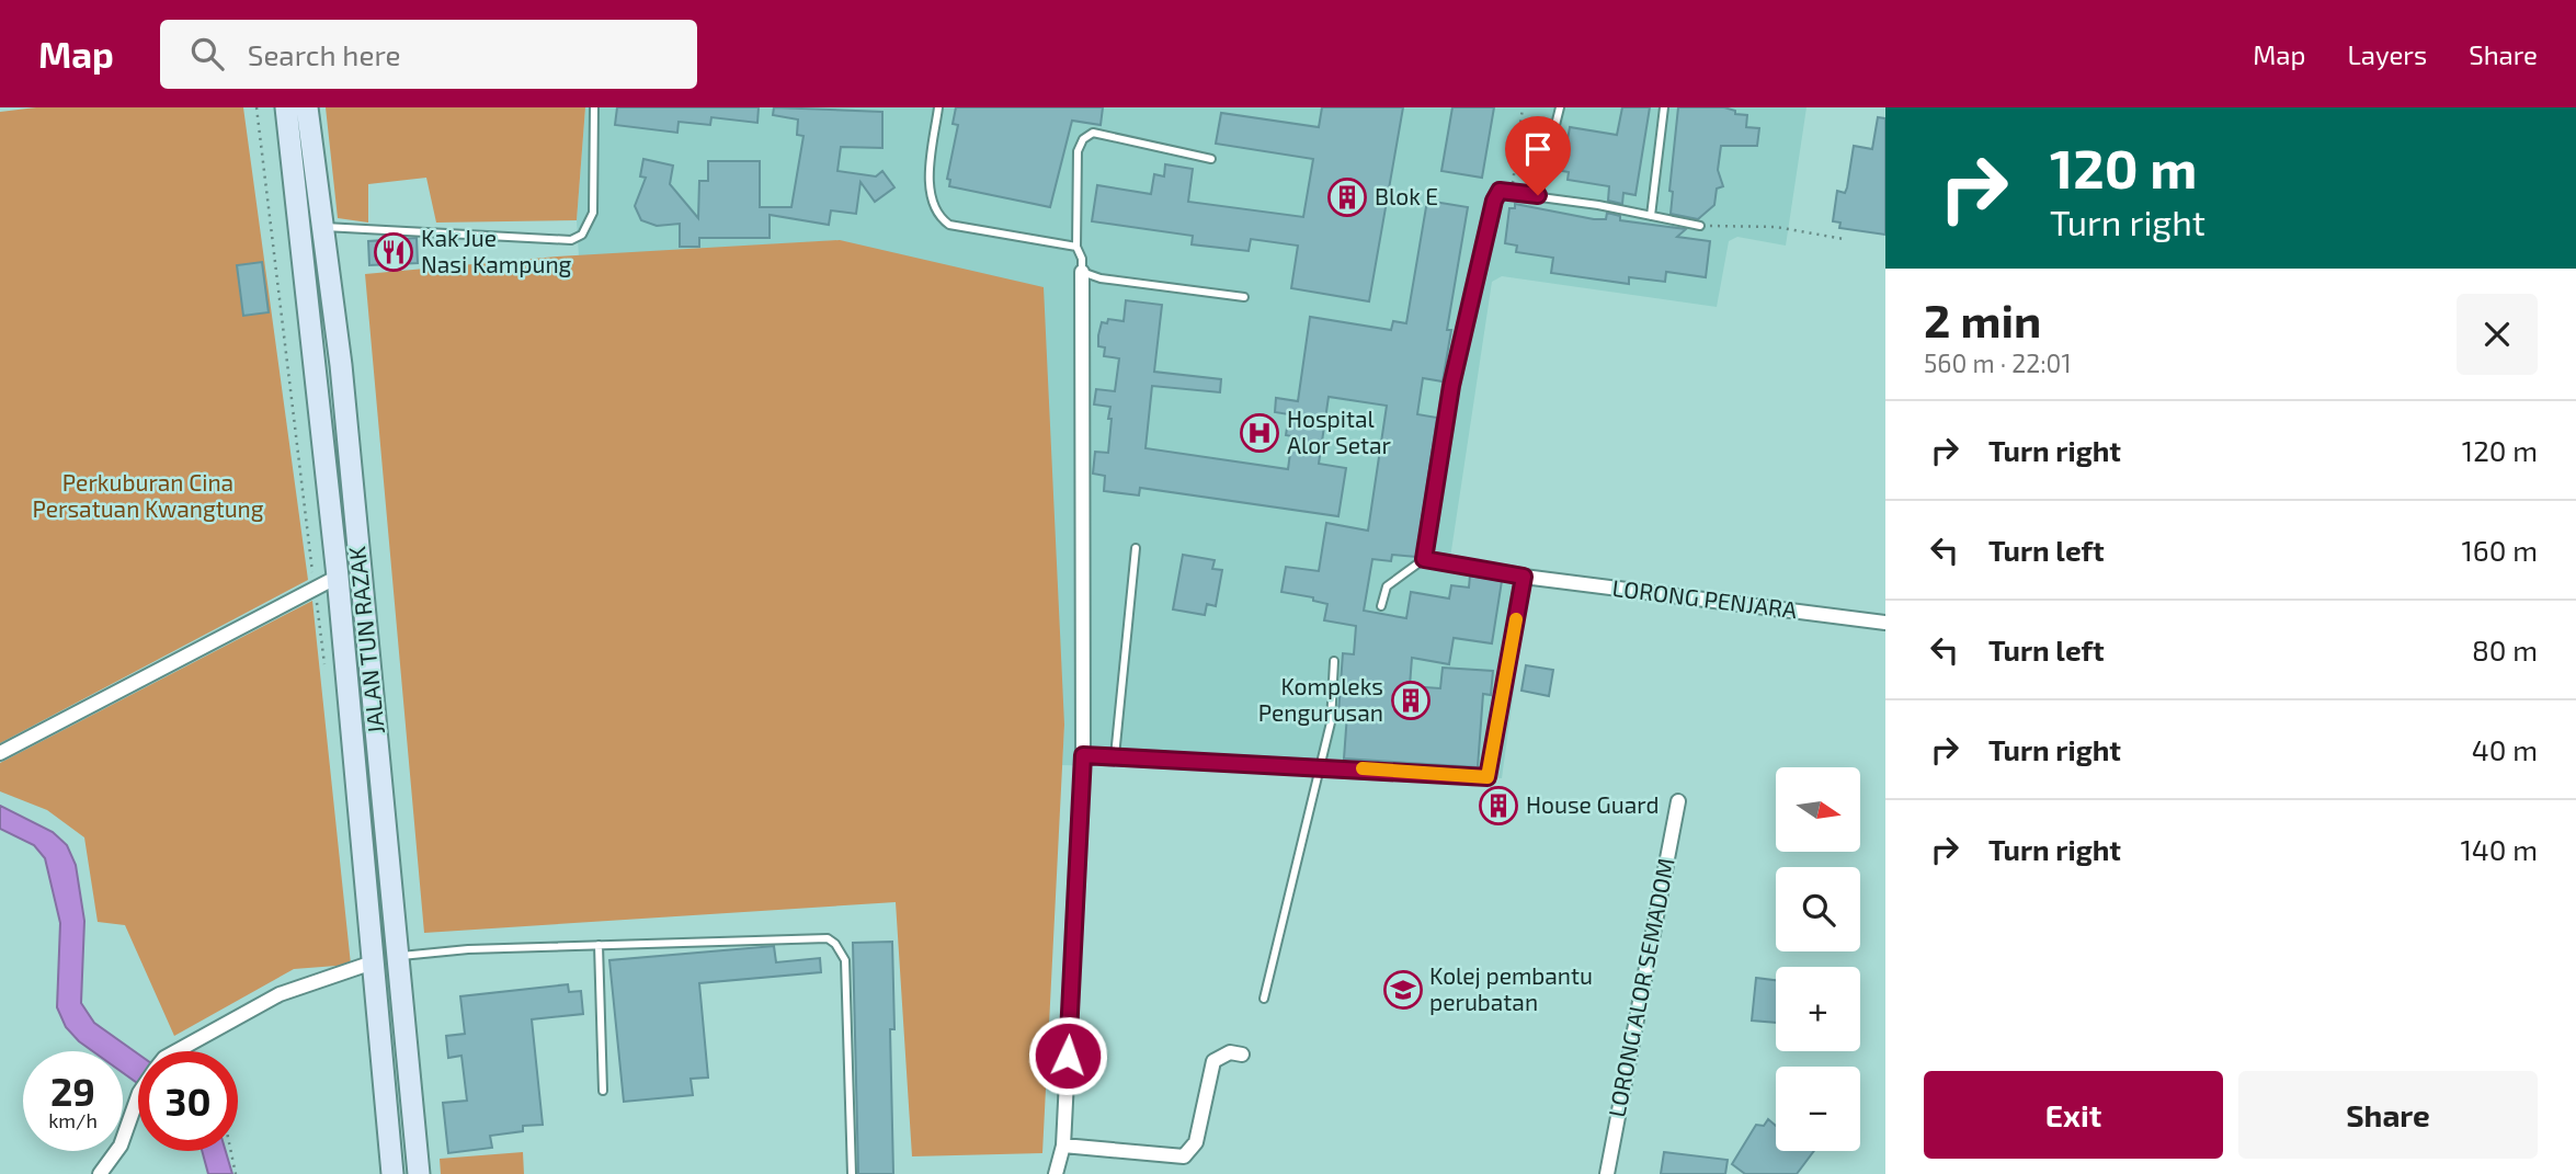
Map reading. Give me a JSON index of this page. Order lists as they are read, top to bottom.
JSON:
{
  "streets": {
    "main road": ["JALAN TUN RAZAK"],
    "street": ["LORONG PENJARA", "LORONG ALOR SEMADOM"]
  },
  "parks": ["Perkuburan Cina Persatuan Kwangtung"],
  "places": {
    "building": ["Blok E", "Kompleks Pengurusan", "House Guard"],
    "restaurant": ["Kak Jue Nasi Kampung"],
    "hospital": ["Hospital Alor Setar"],
    "school or university": ["Kolej pembantu perubatan"]
  },
  "north": "right",
  "page": {
    "header": "Map",
    "search": "Search here",
    "nav": ["Map", "Layers", "Share"],
    "turn": ["120 m", "Turn right"],
    "heading": ["2 min", "560 m · 22:01"],
    "list": [
      {
        "name": "Turn right",
        "value": "120 m"
      },
      {
        "name": "Turn left",
        "value": "160 m"
      },
      {
        "name": "Turn left",
        "value": "80 m"
      },
      {
        "name": "Turn right",
        "value": "40 m"
      },
      {
        "name": "Turn right",
        "value": "140 m"
      }
    ],
    "map_buttons": ["+", "−"],
    "speed": "29 km/h",
    "limit": "30",
    "buttons": ["Exit", "Share"]
  }
}
